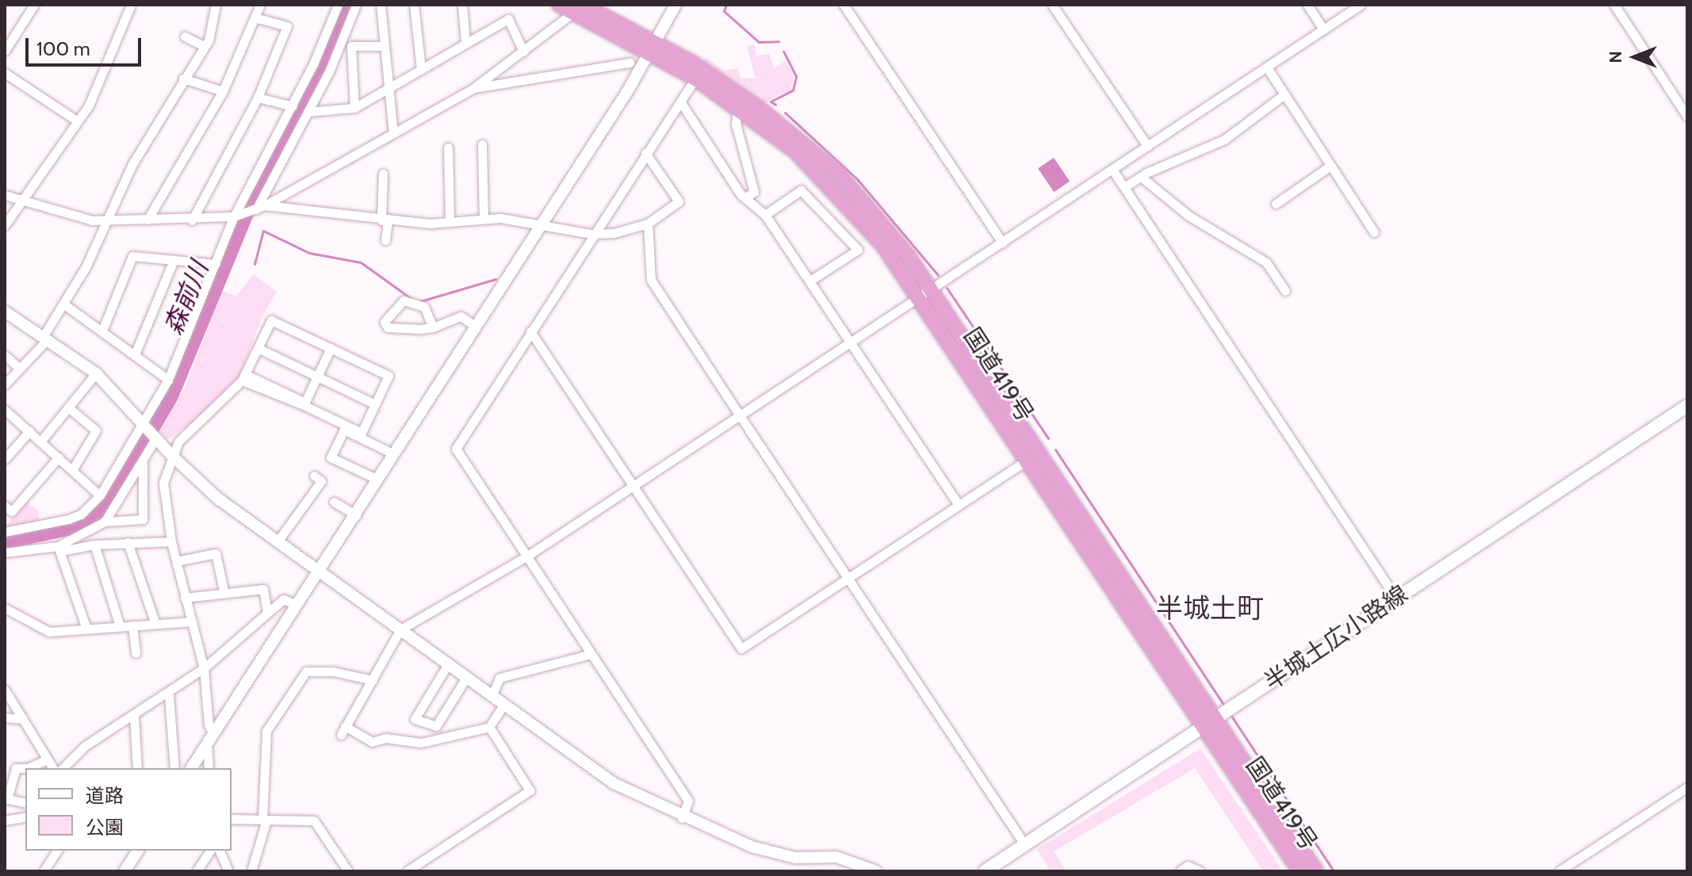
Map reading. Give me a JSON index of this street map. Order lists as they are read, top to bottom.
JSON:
{
  "streets": {
    "highway": ["国道419号"],
    "main road": ["半城土広小路線"]
  },
  "crossings": [
    ["国道419号", "半城土広小路線"]
  ],
  "districts": ["半城土町"],
  "water": ["森前川"],
  "legend": ["道路", "公園"],
  "scale_bar": "100 m",
  "north": "left"
}
